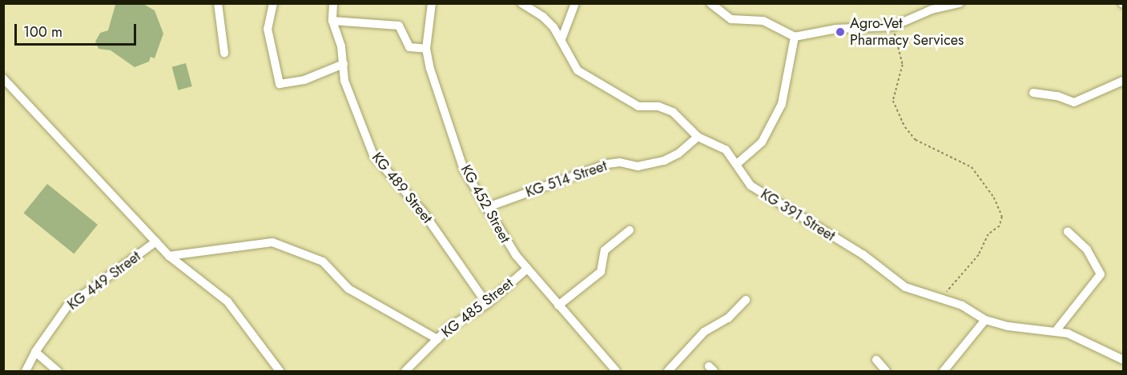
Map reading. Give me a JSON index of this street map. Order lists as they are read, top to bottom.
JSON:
{
  "streets": {
    "street": [
      "KG 514 Street",
      "KG 489 Street",
      "KG 452 Street",
      "KG 391 Street",
      "KG 449 Street",
      "KG 485 Street"
    ]
  },
  "crossings": [
    ["KG 514 Street", "KG 452 Street"],
    ["KG 514 Street", "KG 391 Street"],
    ["KG 489 Street", "KG 485 Street"],
    ["KG 452 Street", "KG 485 Street"]
  ],
  "places": ["Agro-Vet Pharmacy Services"],
  "scale_bar": "100 m"
}
